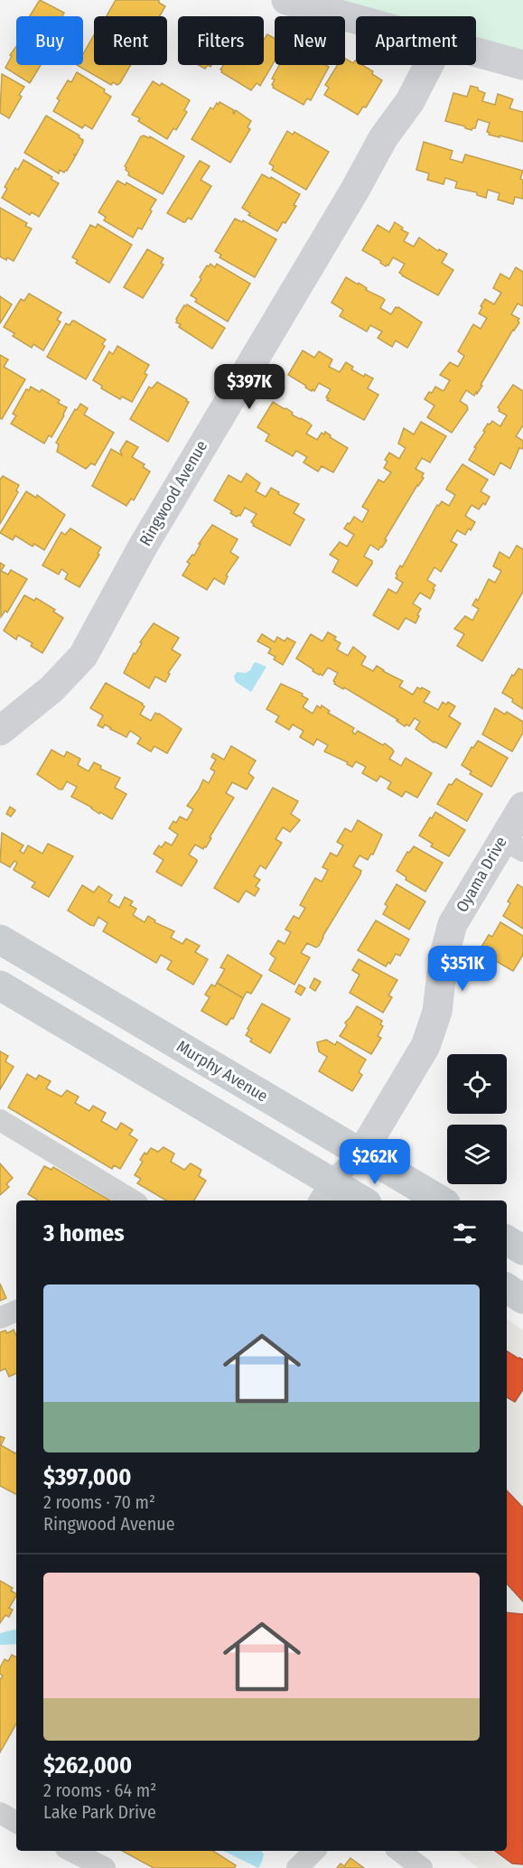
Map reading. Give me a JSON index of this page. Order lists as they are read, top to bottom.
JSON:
{
  "streets": {
    "main road": ["Murphy Avenue"],
    "street": ["Ringwood Avenue", "Oyama Drive"]
  },
  "crossings": [
    ["Oyama Drive", "Murphy Avenue"]
  ],
  "page": {
    "chip": [
      "Buy",
      "Rent",
      "Filters",
      "New",
      "Apartment"
    ],
    "price": ["$397K", "$351K", "$262K"],
    "heading": "3 homes",
    "list": [
      {
        "name": "$397,000",
        "note": "2 rooms · 70 m² · Ringwood Avenue"
      },
      {
        "name": "$262,000",
        "note": "2 rooms · 64 m² · Lake Park Drive"
      }
    ]
  }
}
